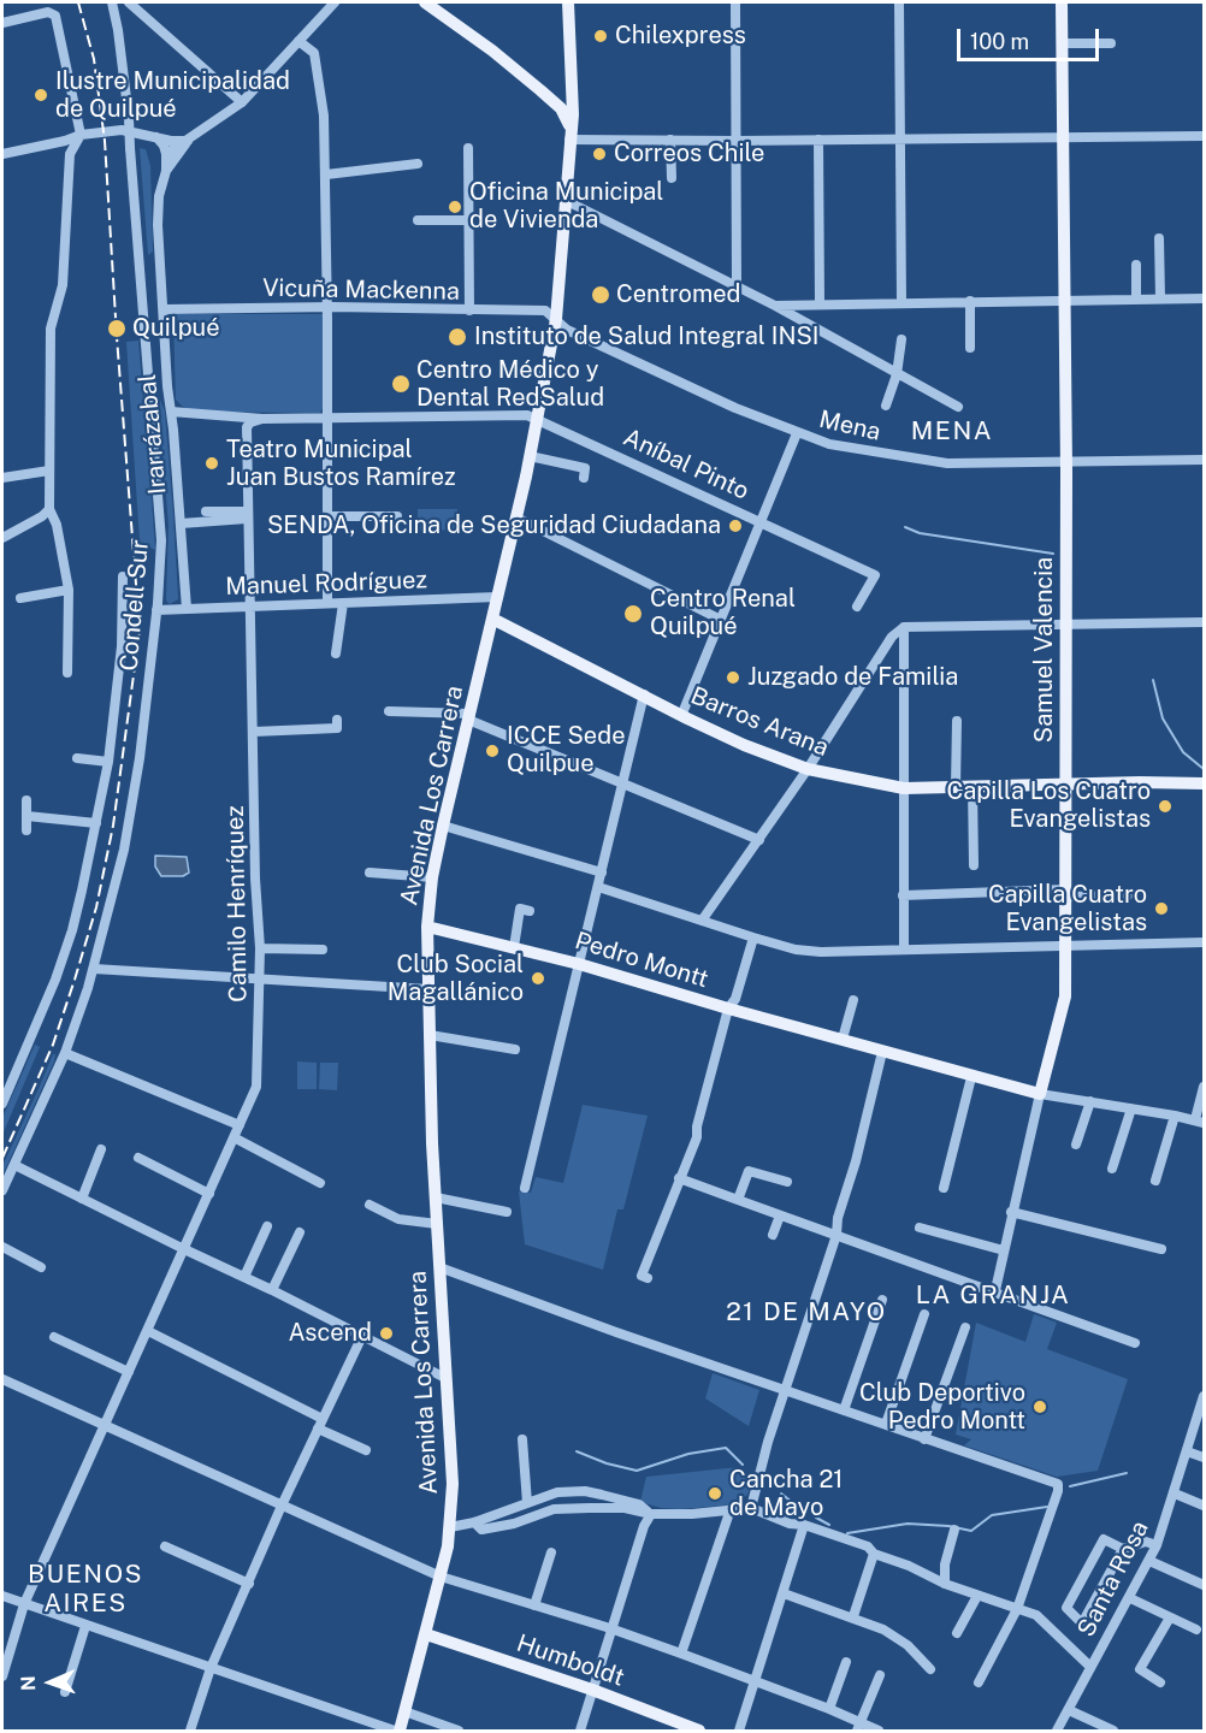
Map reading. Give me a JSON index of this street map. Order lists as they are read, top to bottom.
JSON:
{
  "streets": {
    "main road": [
      "Samuel Valencia",
      "Barros Arana",
      "Avenida Los Carrera",
      "Pedro Montt",
      "Humboldt"
    ],
    "street": [
      "Vicuña Mackenna",
      "Mena",
      "Irarrázabal",
      "Aníbal Pinto",
      "Manuel Rodríguez",
      "Condell Sur",
      "Camilo Henríquez",
      "Santa Rosa"
    ]
  },
  "crossings": [
    ["Vicuña Mackenna", "Mena"],
    ["Vicuña Mackenna", "Irarrázabal"],
    ["Vicuña Mackenna", "Avenida Los Carrera"],
    ["Mena", "Samuel Valencia"],
    ["Mena", "Avenida Los Carrera"],
    ["Irarrázabal", "Aníbal Pinto"],
    ["Irarrázabal", "Manuel Rodríguez"],
    ["Aníbal Pinto", "Avenida Los Carrera"],
    ["Aníbal Pinto", "Camilo Henríquez"],
    ["Manuel Rodríguez", "Condell Sur"],
    ["Manuel Rodríguez", "Avenida Los Carrera"],
    ["Manuel Rodríguez", "Camilo Henríquez"],
    ["Samuel Valencia", "Barros Arana"],
    ["Samuel Valencia", "Pedro Montt"],
    ["Barros Arana", "Avenida Los Carrera"],
    ["Avenida Los Carrera", "Pedro Montt"],
    ["Avenida Los Carrera", "Humboldt"]
  ],
  "districts": [
    "MENA",
    "LA GRANJA",
    "21 DE MAYO",
    "BUENOS AIRES"
  ],
  "places": [
    "Chilexpress",
    "Ilustre Municipalidad de Quilpué",
    "Correos Chile",
    "Oficina Municipal de Vivienda",
    "Centromed",
    "Quilpué",
    "Instituto de Salud Integral INSI",
    "Centro Médico y Dental RedSalud",
    "Teatro Municipal Juan Bustos Ramírez",
    "SENDA, Oficina de Seguridad Ciudadana",
    "Centro Renal Quilpué",
    "Juzgado de Familia",
    "ICCE Sede Quilpue",
    "Capilla Los Cuatro Evangelistas",
    "Capilla Cuatro Evangelistas",
    "Club Social Magallánico",
    "Ascend",
    "Club Deportivo Pedro Montt",
    "Cancha 21 de Mayo"
  ],
  "scale_bar": "100 m",
  "north": "left"
}
